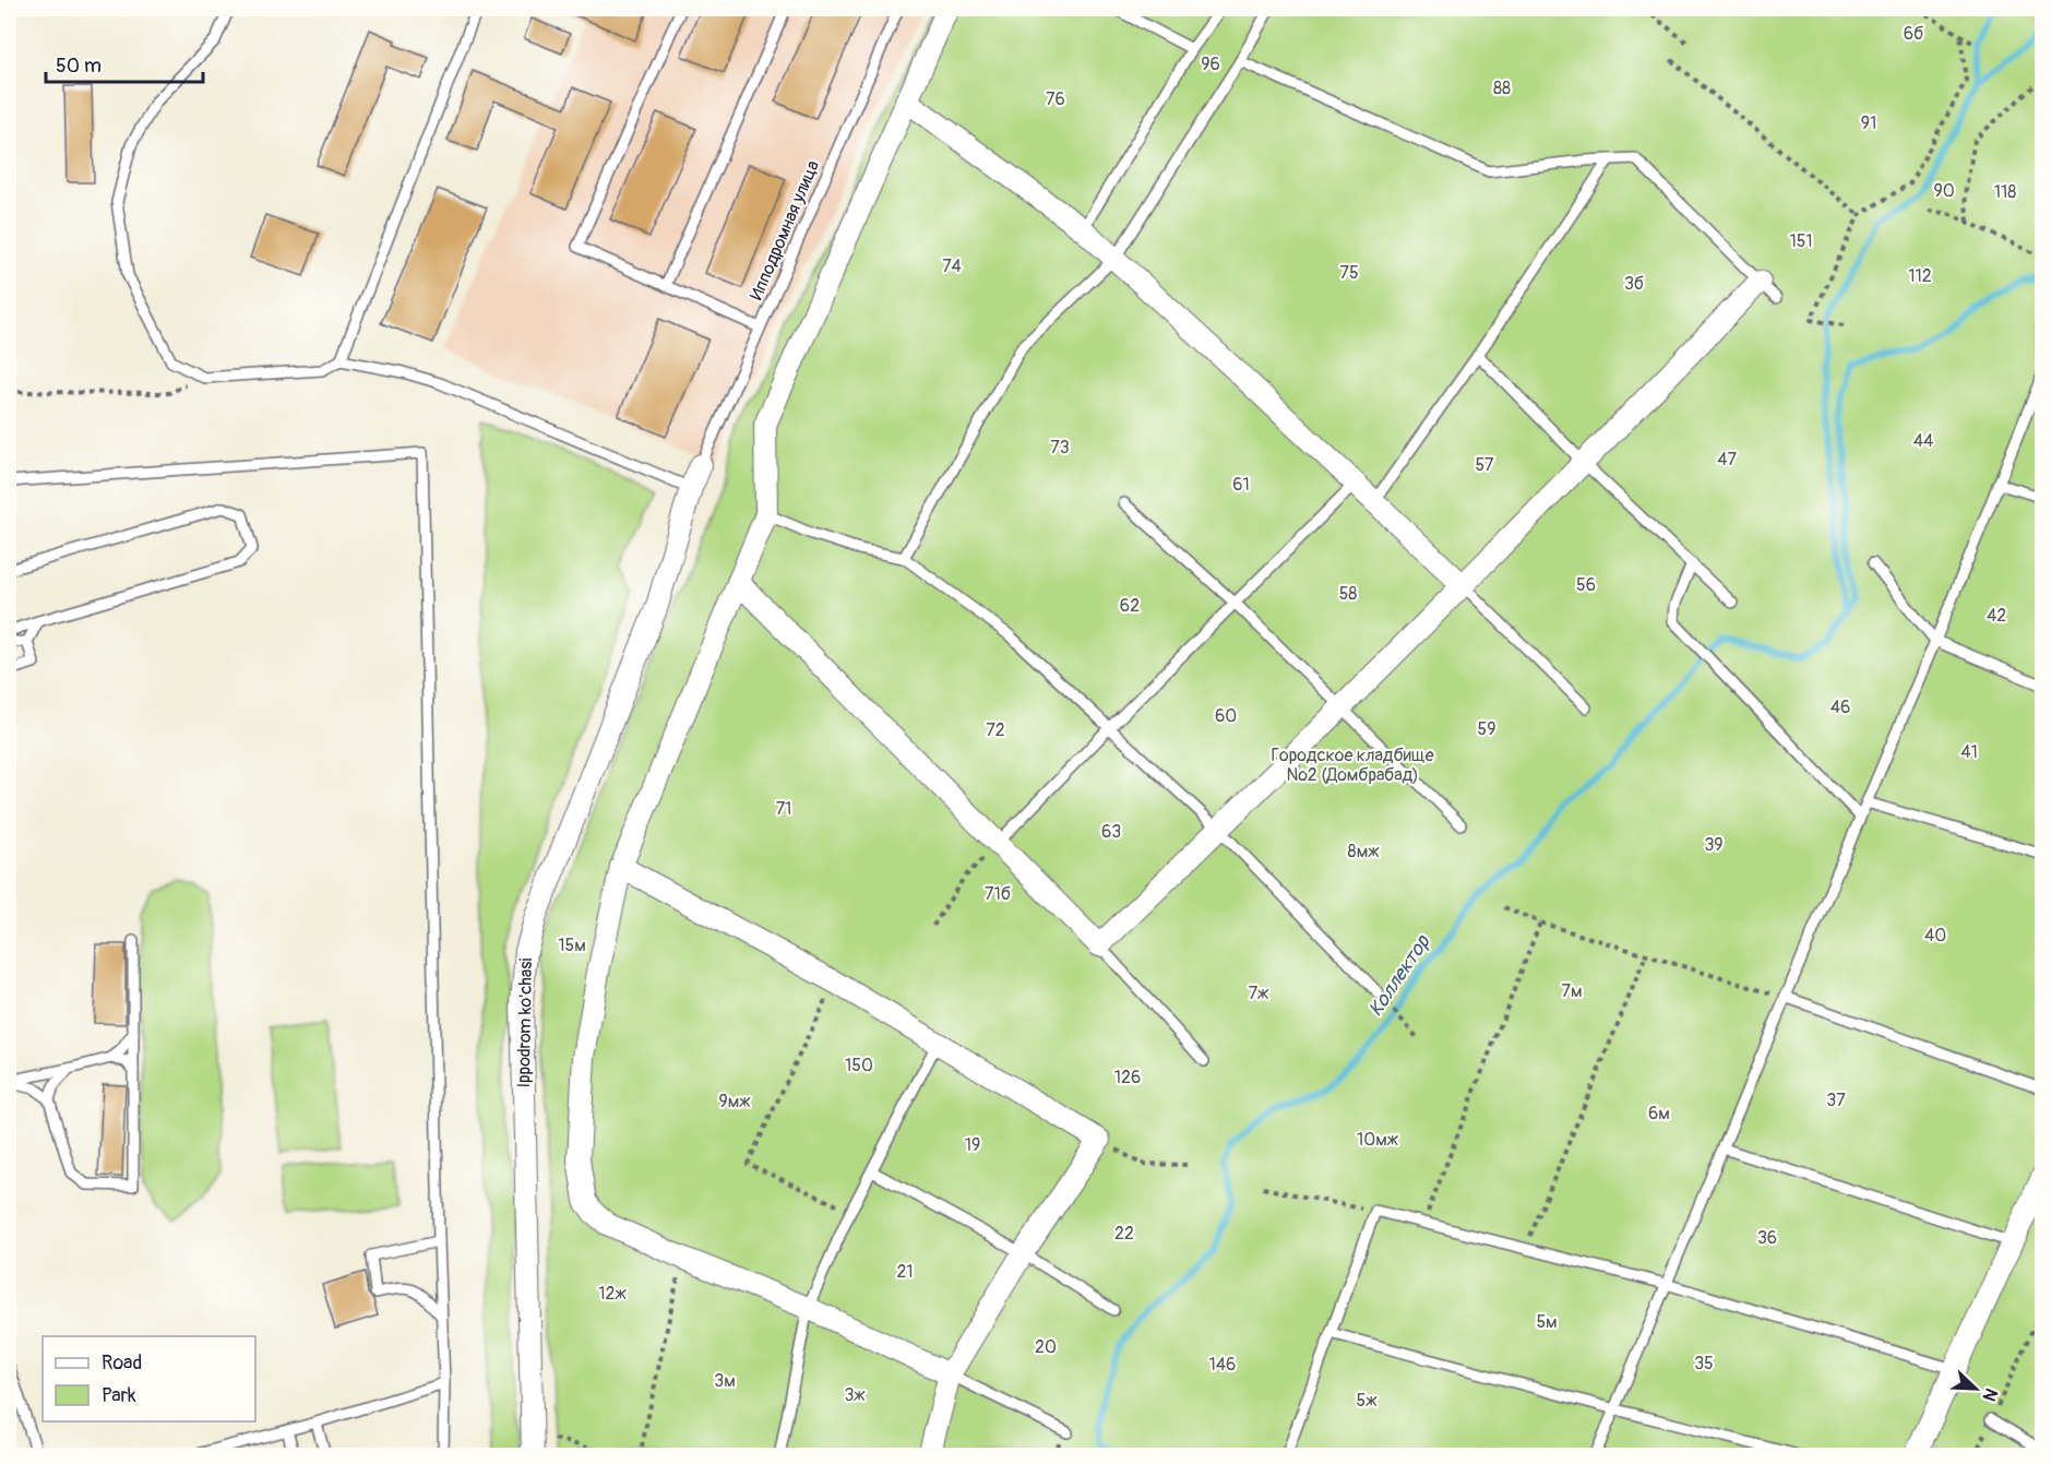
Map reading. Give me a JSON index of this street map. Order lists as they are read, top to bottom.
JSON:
{
  "streets": {
    "street": ["Ippodrom ko'chasi"],
    "lane": ["Ипподромная улица"]
  },
  "crossings": [
    ["Ипподромная улица", "Ippodrom ko'chasi"]
  ],
  "water": ["Коллектор"],
  "parks": [
    "6б",
    "96",
    "88",
    "76",
    "91",
    "90",
    "118",
    "151",
    "74",
    "75",
    "112",
    "3б",
    "44",
    "73",
    "47",
    "57",
    "61",
    "56",
    "58",
    "62",
    "42",
    "46",
    "60",
    "59",
    "72",
    "41",
    "Городское кладбище №2 (Домбрабад)",
    "71",
    "63",
    "39",
    "8мж",
    "71б",
    "40",
    "15м",
    "7м",
    "7ж",
    "150",
    "126",
    "37",
    "9мж",
    "6м",
    "10мж",
    "19",
    "22",
    "36",
    "21",
    "12ж",
    "5м",
    "20",
    "35",
    "146",
    "3м",
    "3ж",
    "5ж"
  ],
  "legend": ["Road", "Park"],
  "scale_bar": "50 m",
  "north": "bottom right"
}
